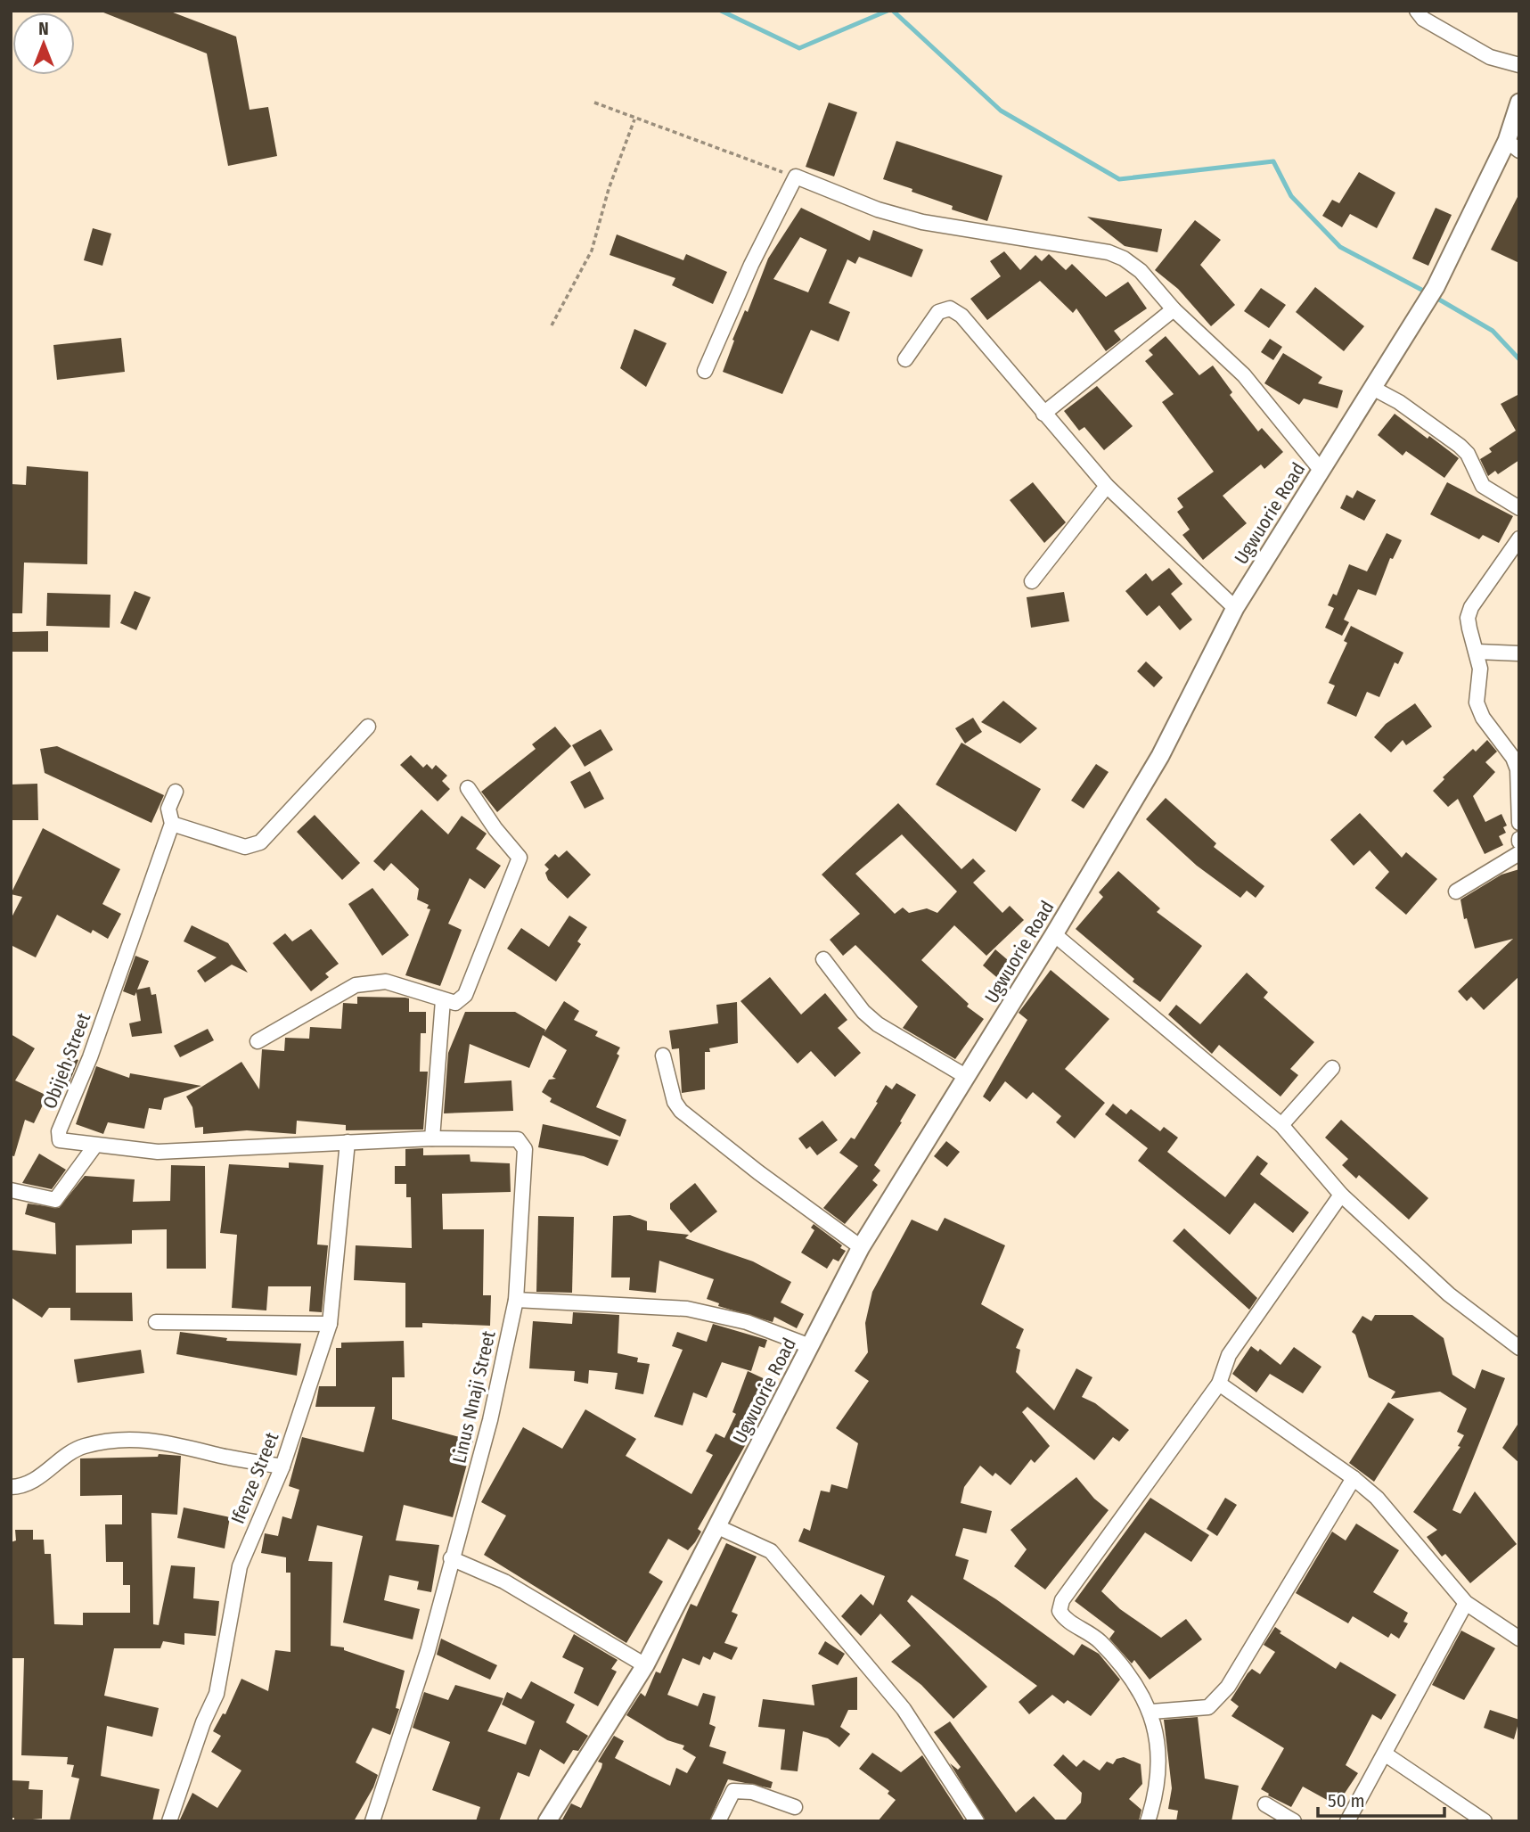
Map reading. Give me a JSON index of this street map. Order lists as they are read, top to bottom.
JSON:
{
  "streets": {
    "street": [
      "Ugwuorie Road",
      "Obijeh Street",
      "Linus Nnaji Street",
      "Ifenze Street"
    ]
  },
  "crossings": [
    ["Obijeh Street", "Linus Nnaji Street"],
    ["Obijeh Street", "Ifenze Street"],
    ["Linus Nnaji Street", "Ifenze Street"]
  ],
  "scale_bar": "50 m",
  "north": "top"
}
